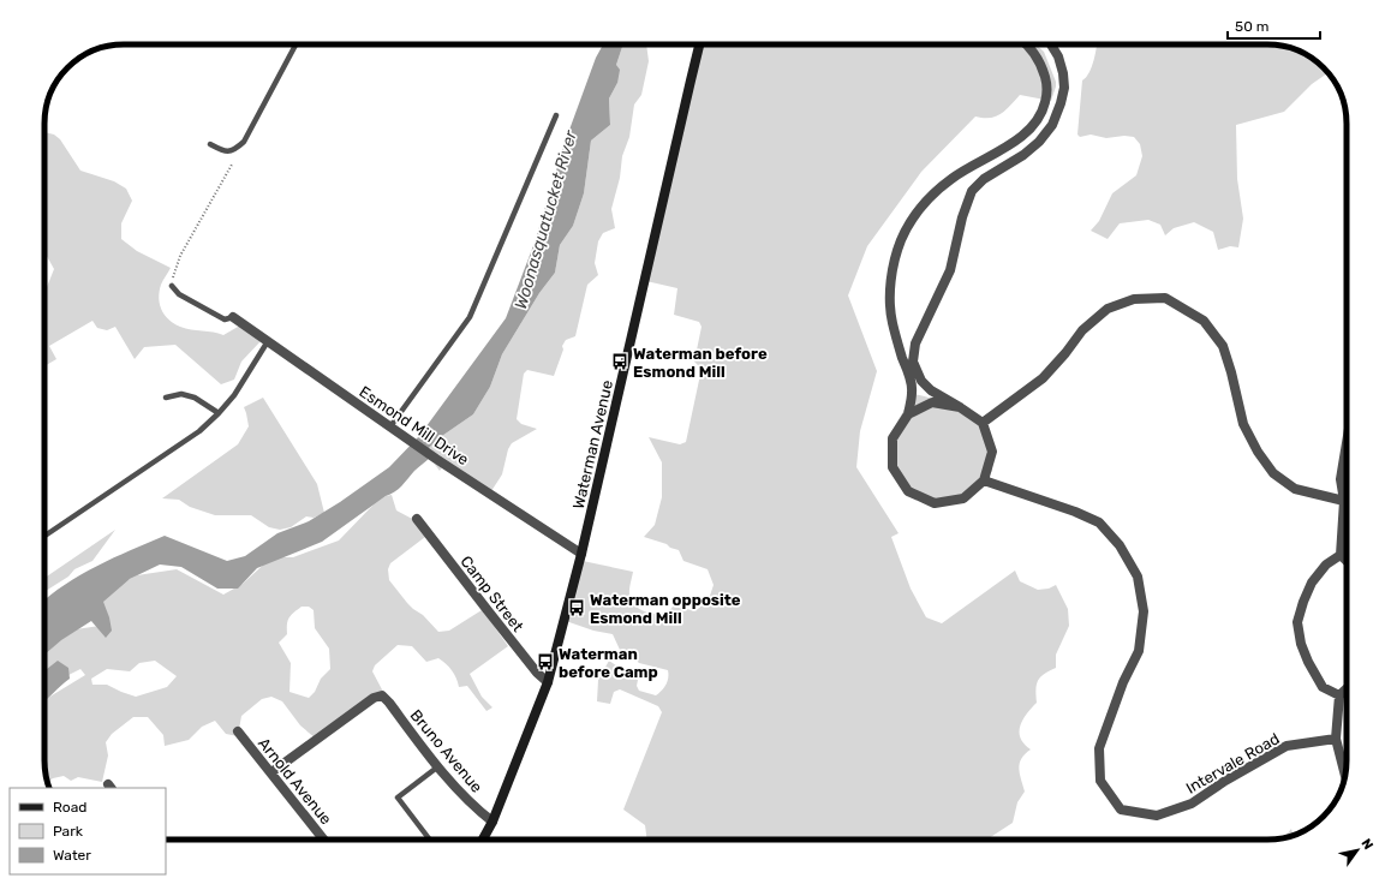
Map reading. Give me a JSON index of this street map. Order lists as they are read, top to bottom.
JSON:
{
  "streets": {
    "main road": ["Waterman Avenue"],
    "street": [
      "Esmond Mill Drive",
      "Camp Street",
      "Bruno Avenue",
      "Intervale Road",
      "Arnold Avenue"
    ]
  },
  "crossings": [
    ["Esmond Mill Drive", "Waterman Avenue"],
    ["Waterman Avenue", "Camp Street"],
    ["Waterman Avenue", "Bruno Avenue"],
    ["Bruno Avenue", "Arnold Avenue"]
  ],
  "water": ["Woonasquatucket River"],
  "places": {
    "bus stop": ["Waterman before Esmond Mill", "Waterman opposite Esmond Mill", "Waterman before Camp"]
  },
  "legend": ["Road", "Park", "Water"],
  "scale_bar": "50 m",
  "north": "top right"
}
